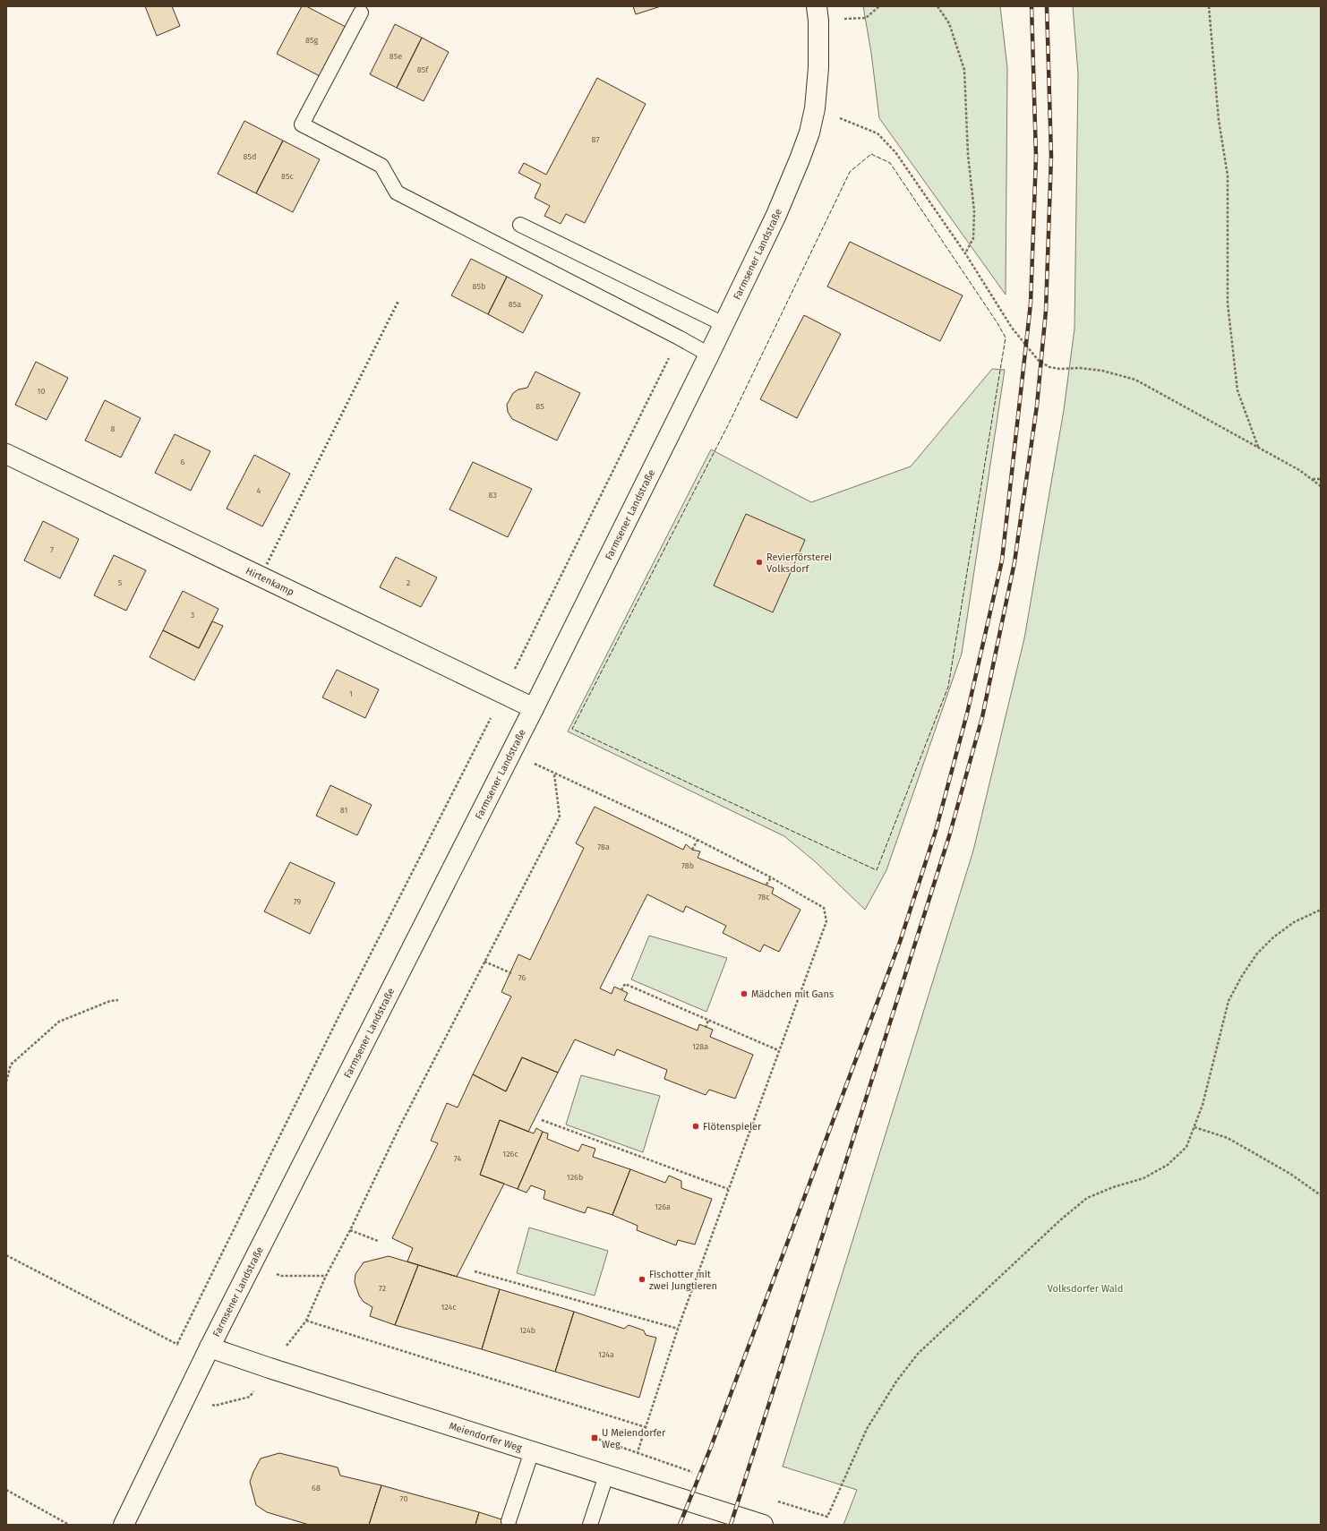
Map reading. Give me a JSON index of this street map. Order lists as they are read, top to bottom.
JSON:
{
  "streets": {
    "main road": ["Farmsener Landstraße", "Hirtenkamp", "Meiendorfer Weg"]
  },
  "crossings": [
    ["Farmsener Landstraße", "Hirtenkamp"],
    ["Farmsener Landstraße", "Meiendorfer Weg"]
  ],
  "parks": ["Volksdorfer Wald"],
  "places": {
    "other": [
      "Revierförsterei Volksdorf",
      "Mädchen mit Gans",
      "Flötenspieler",
      "Fischotter mit zwei Jungtieren"
    ],
    "transit": ["U Meiendorfer Weg"]
  },
  "house_numbers": [
    "85g",
    "85e",
    "85f",
    "87",
    "85d",
    "85c",
    "85b",
    "85a",
    "10",
    "85",
    "8",
    "6",
    "4",
    "83",
    "7",
    "5",
    "2",
    "3",
    "1",
    "81",
    "78a",
    "78b",
    "78c",
    "79",
    "76",
    "128a",
    "126c",
    "74",
    "126b",
    "126a",
    "72",
    "124c",
    "124b",
    "124a",
    "68",
    "70"
  ]
}
